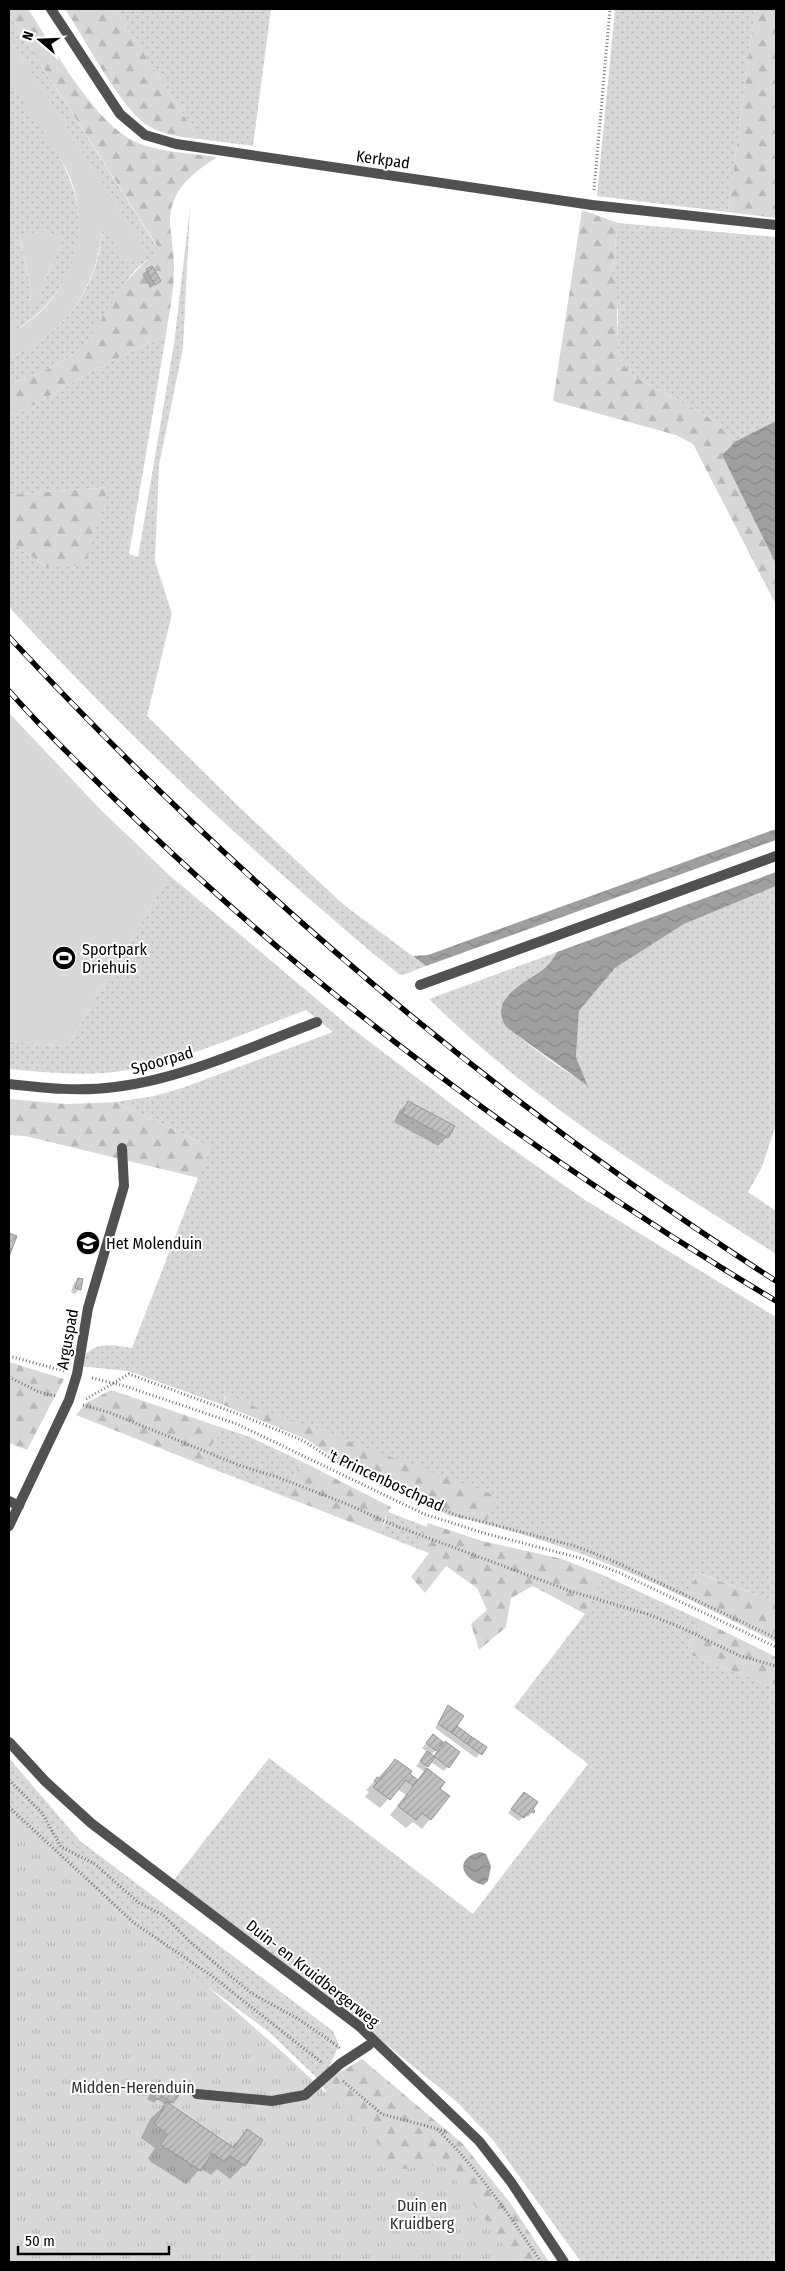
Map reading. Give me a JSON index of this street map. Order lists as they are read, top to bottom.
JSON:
{
  "streets": {
    "street": [
      "Kerkpad",
      "Spoorpad",
      "Arguspad",
      "Duin- en Kruidbergerweg"
    ],
    "path": ["'t Princenboschpad"]
  },
  "crossings": [
    ["Arguspad", "'t Princenboschpad"]
  ],
  "parks": ["Midden-Herenduin", "Duin en Kruidberg"],
  "places": {
    "sports": ["Sportpark Driehuis"],
    "school or university": ["Het Molenduin"]
  },
  "scale_bar": "50 m",
  "north": "left"
}
